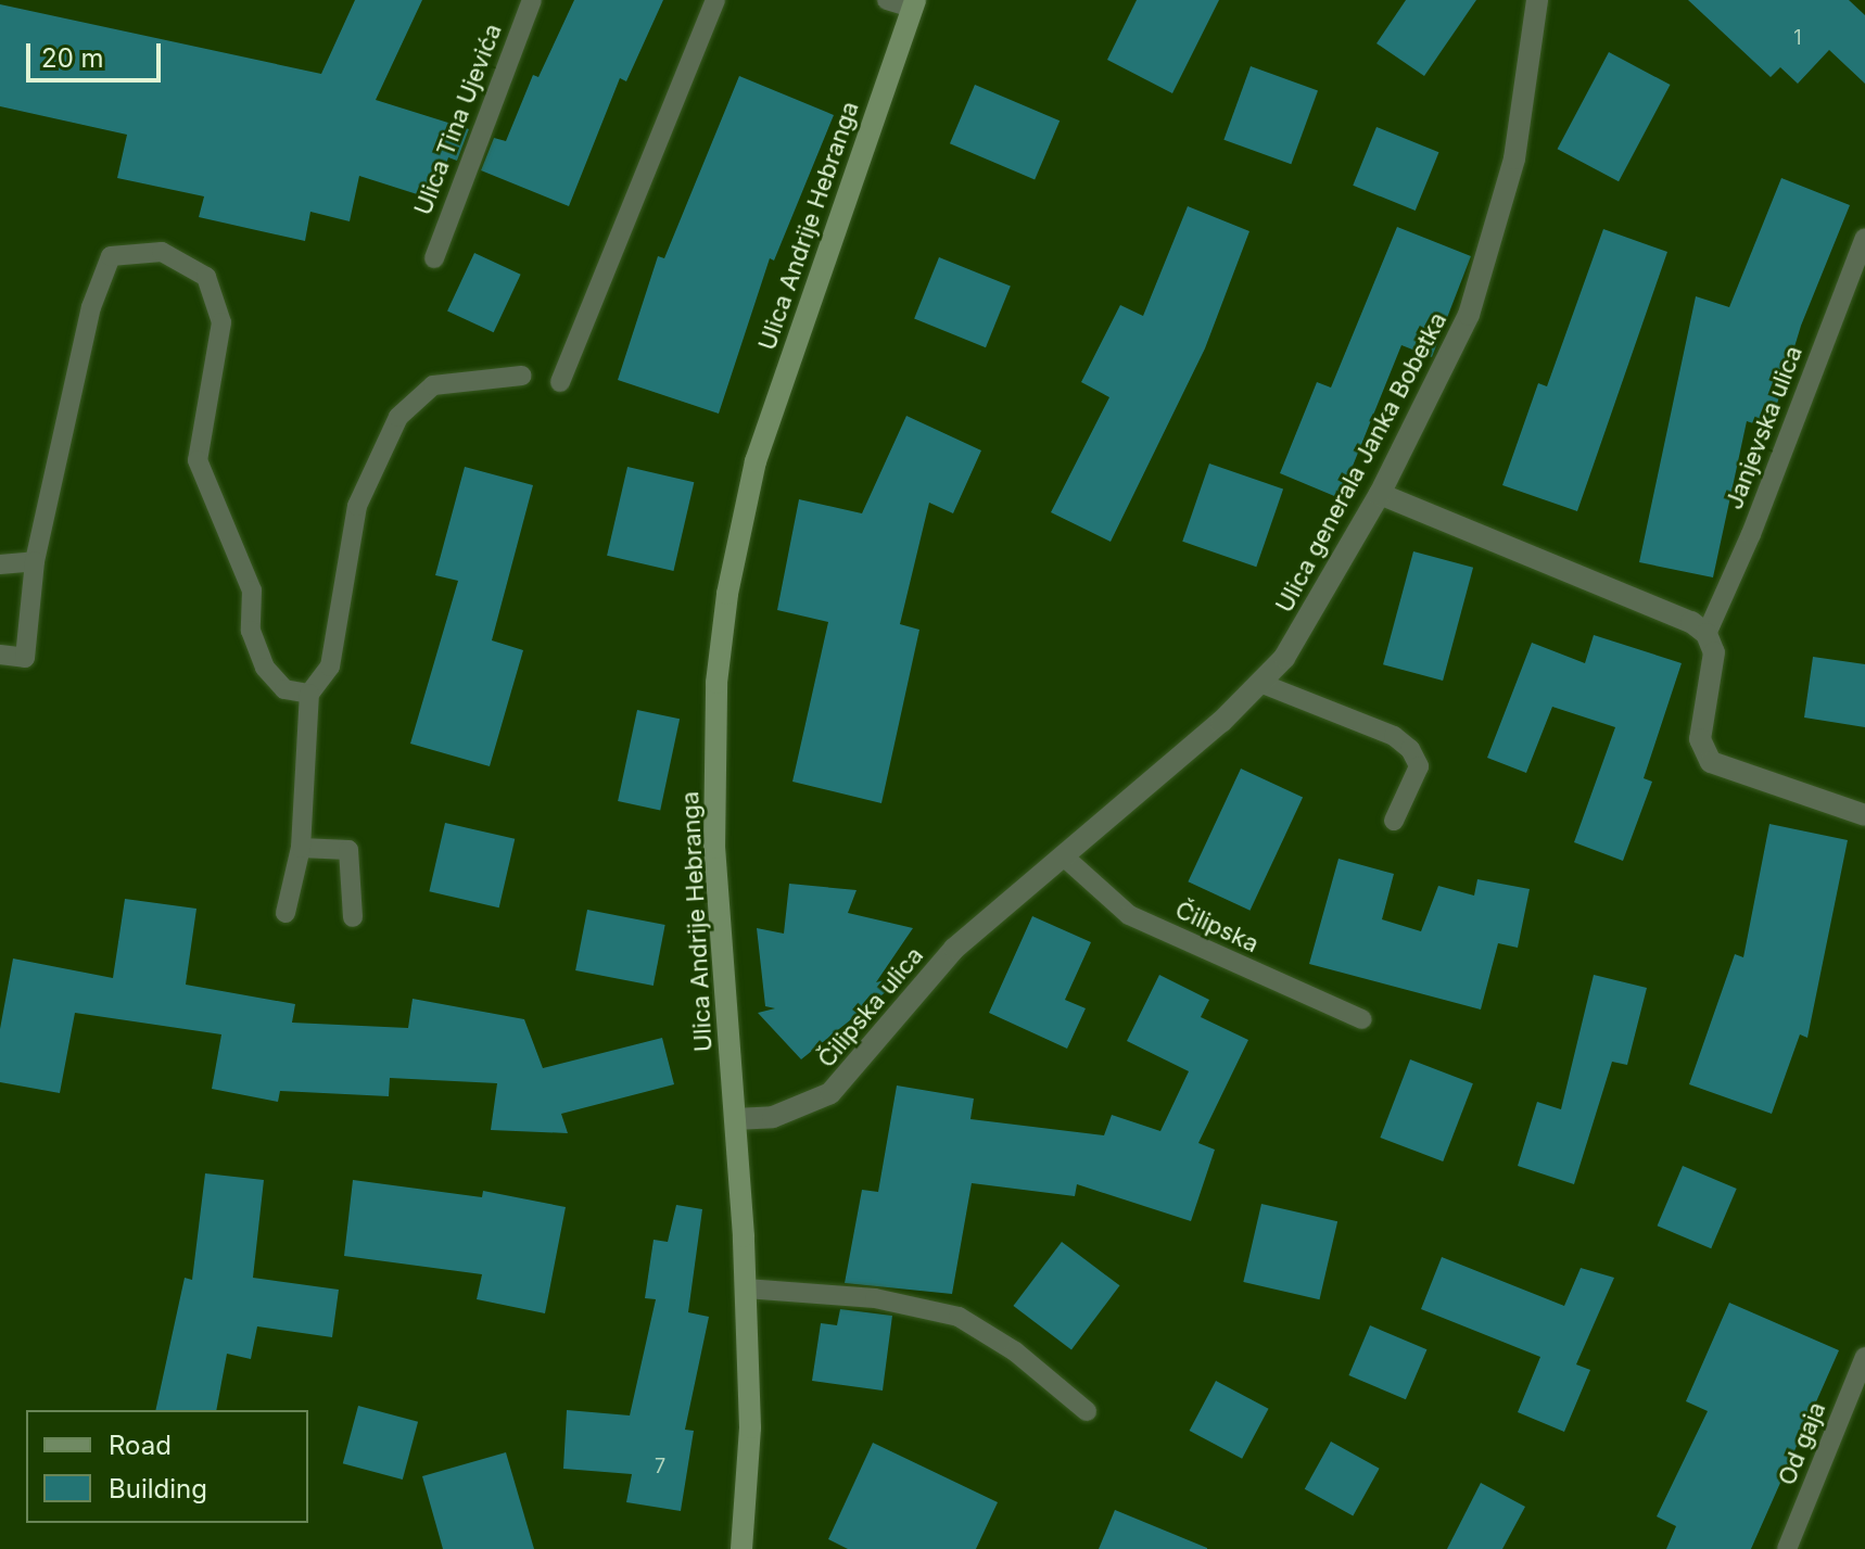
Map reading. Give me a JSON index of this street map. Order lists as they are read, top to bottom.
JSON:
{
  "streets": {
    "street": [
      "Ulica Andrije Hebranga",
      "Janjevska ulica",
      "Ulica generala Janka Bobetka",
      "Čilipska ulica"
    ],
    "lane": ["Ulica Tina Ujevića", "Čilipska", "Od gaja"]
  },
  "crossings": [
    ["Ulica Andrije Hebranga", "Čilipska ulica"],
    ["Ulica generala Janka Bobetka", "Čilipska"],
    ["Ulica generala Janka Bobetka", "Čilipska ulica"]
  ],
  "house_numbers": ["1", "7"],
  "legend": ["Road", "Building"],
  "scale_bar": "20 m"
}
